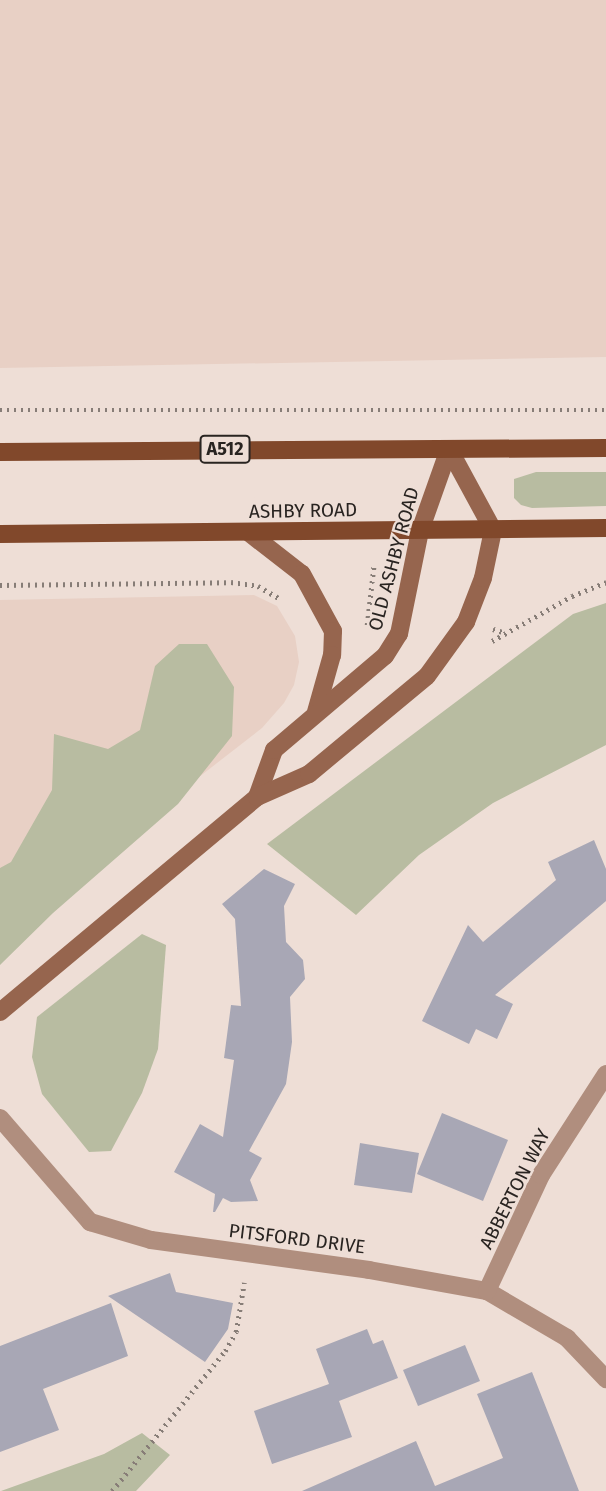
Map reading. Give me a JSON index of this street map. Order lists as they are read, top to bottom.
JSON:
{
  "streets": {
    "main road": ["A512", "ASHBY ROAD"],
    "street": ["OLD ASHBY ROAD", "ABBERTON WAY", "PITSFORD DRIVE"]
  },
  "crossings": [
    ["A512", "OLD ASHBY ROAD"],
    ["ASHBY ROAD", "OLD ASHBY ROAD"],
    ["ABBERTON WAY", "PITSFORD DRIVE"]
  ]
}
